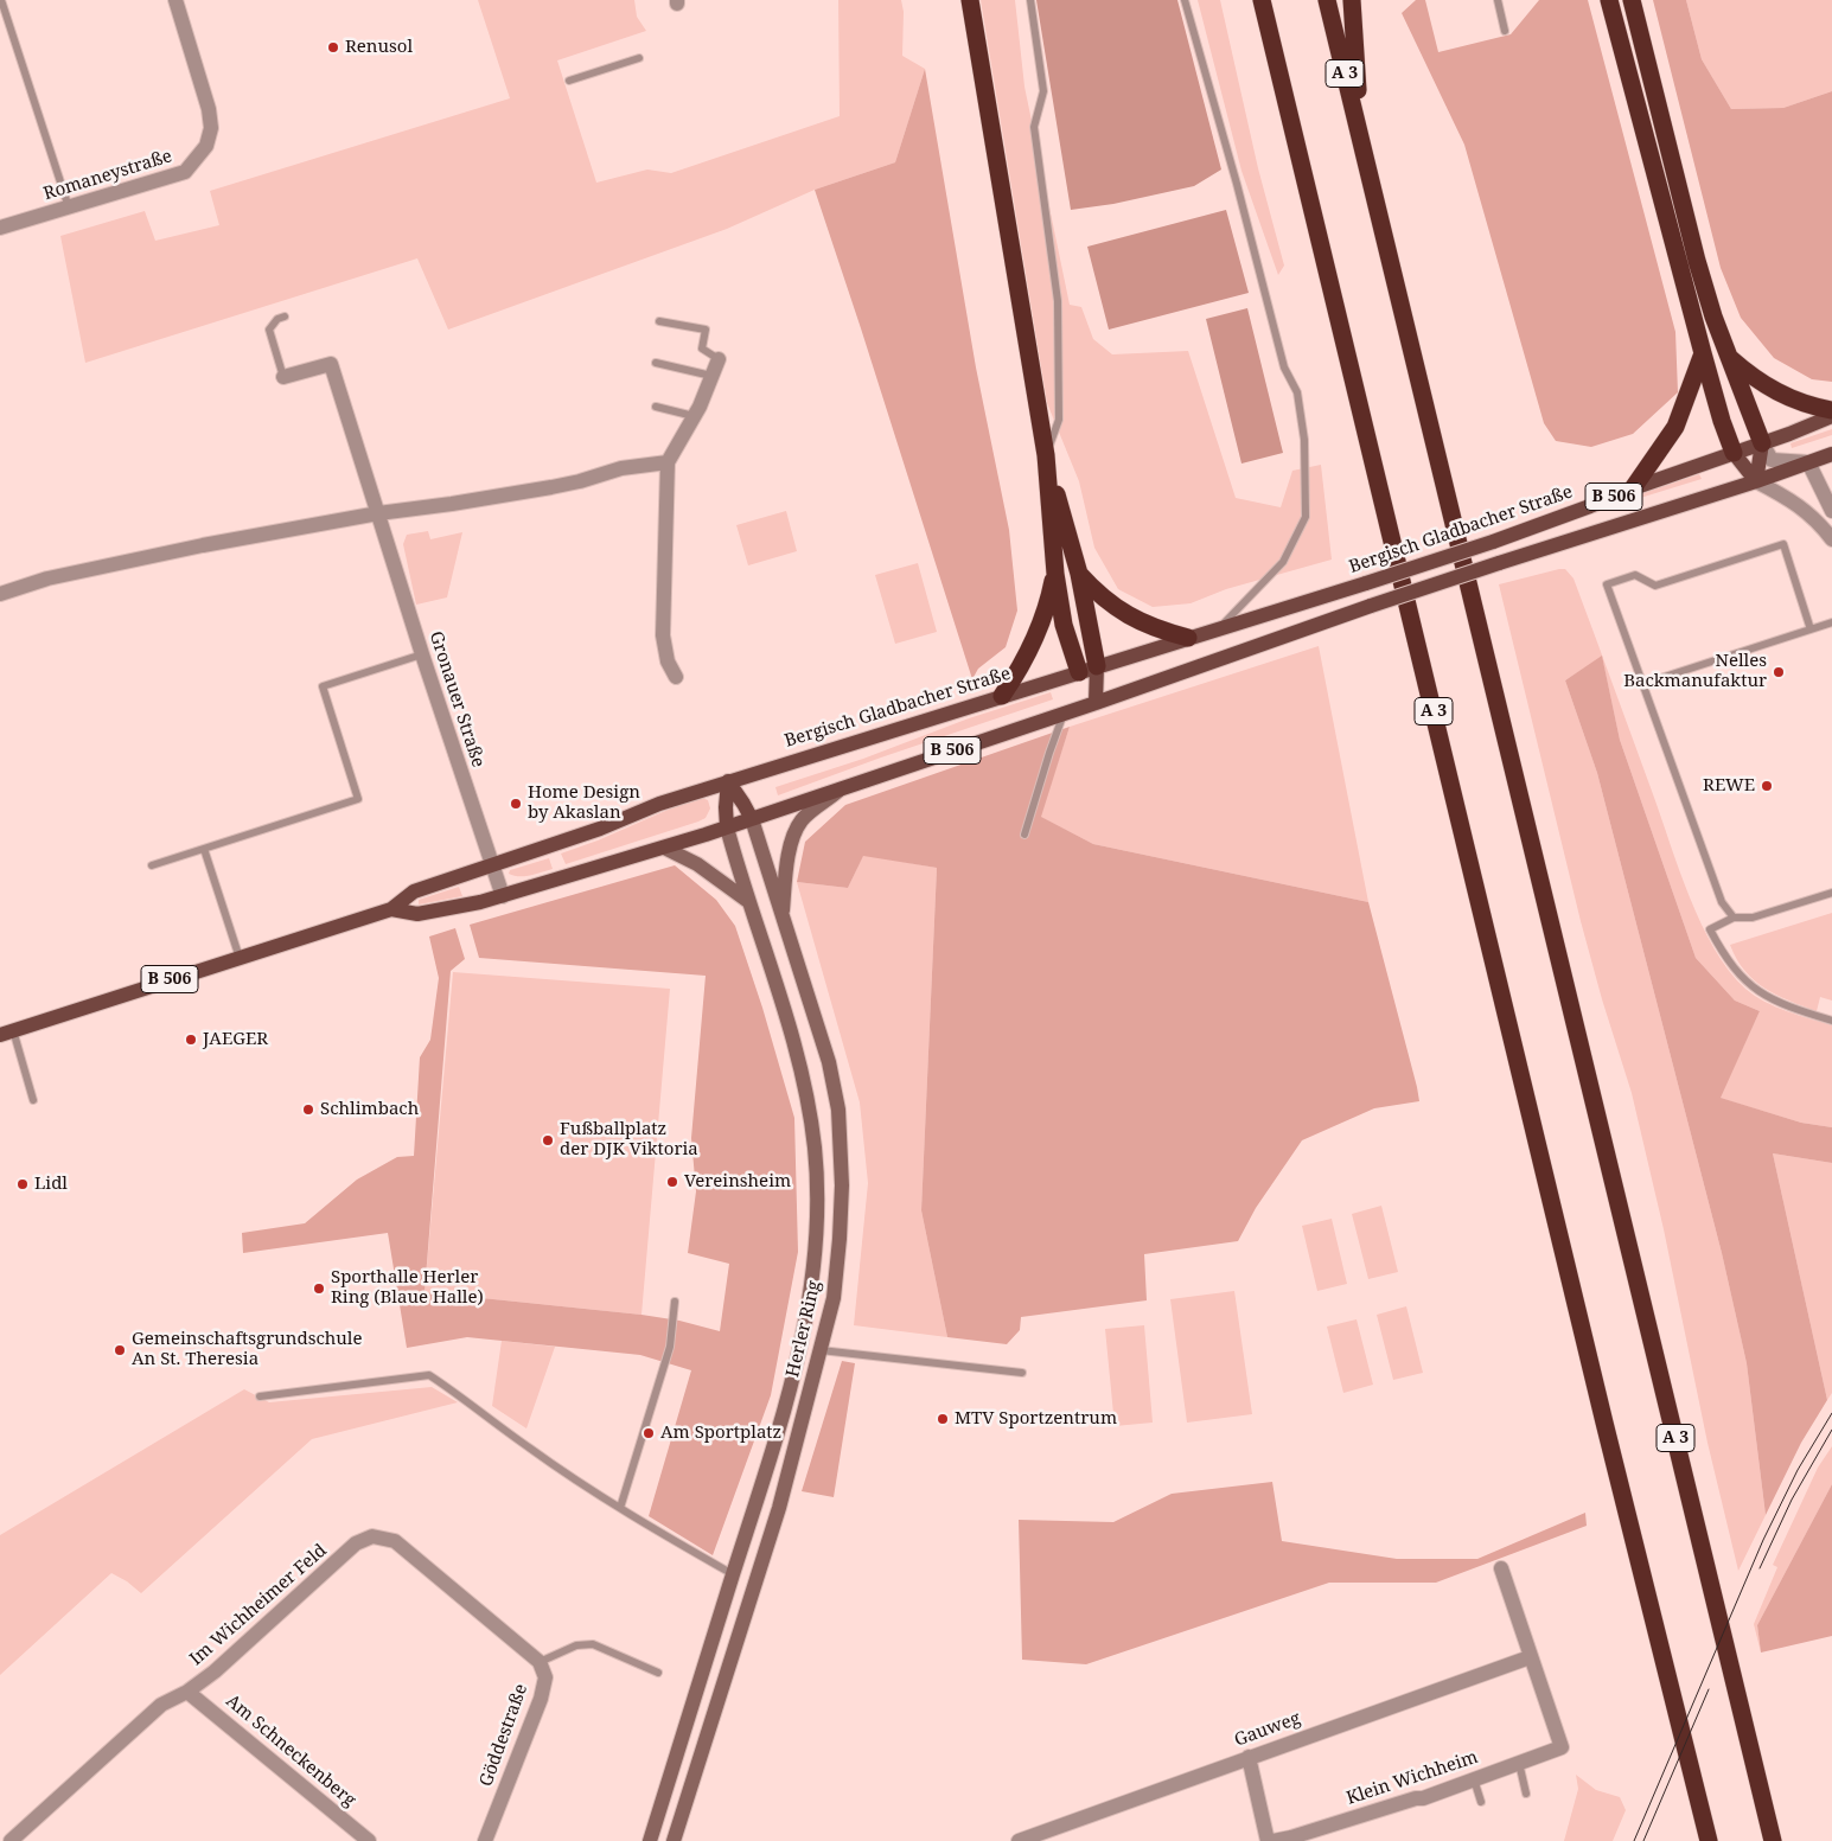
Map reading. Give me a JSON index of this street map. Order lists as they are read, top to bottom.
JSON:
{
  "streets": {
    "highway": ["A 3"],
    "main road": ["B 506", "Bergisch Gladbacher Straße", "Herler Ring"],
    "street": [
      "Romaneystraße",
      "Gronauer Straße",
      "Im Wichheimer Feld",
      "Gauweg",
      "Göddestraße",
      "Am Schneckenberg",
      "Klein Wichheim"
    ]
  },
  "crossings": [
    ["Bergisch Gladbacher Straße", "Gronauer Straße"],
    ["Bergisch Gladbacher Straße", "Herler Ring"],
    ["Im Wichheimer Feld", "Göddestraße"],
    ["Im Wichheimer Feld", "Am Schneckenberg"],
    ["Gauweg", "Klein Wichheim"]
  ],
  "places": [
    "Renusol",
    "Nelles Backmanufaktur",
    "REWE",
    "Home Design by Akaslan",
    "JAEGER",
    "Schlimbach",
    "Fußballplatz der DJK Viktoria",
    "Vereinsheim",
    "Lidl",
    "Sporthalle Herler Ring (Blaue Halle)",
    "Gemeinschaftsgrundschule An St. Theresia",
    "MTV Sportzentrum",
    "Am Sportplatz"
  ]
}
